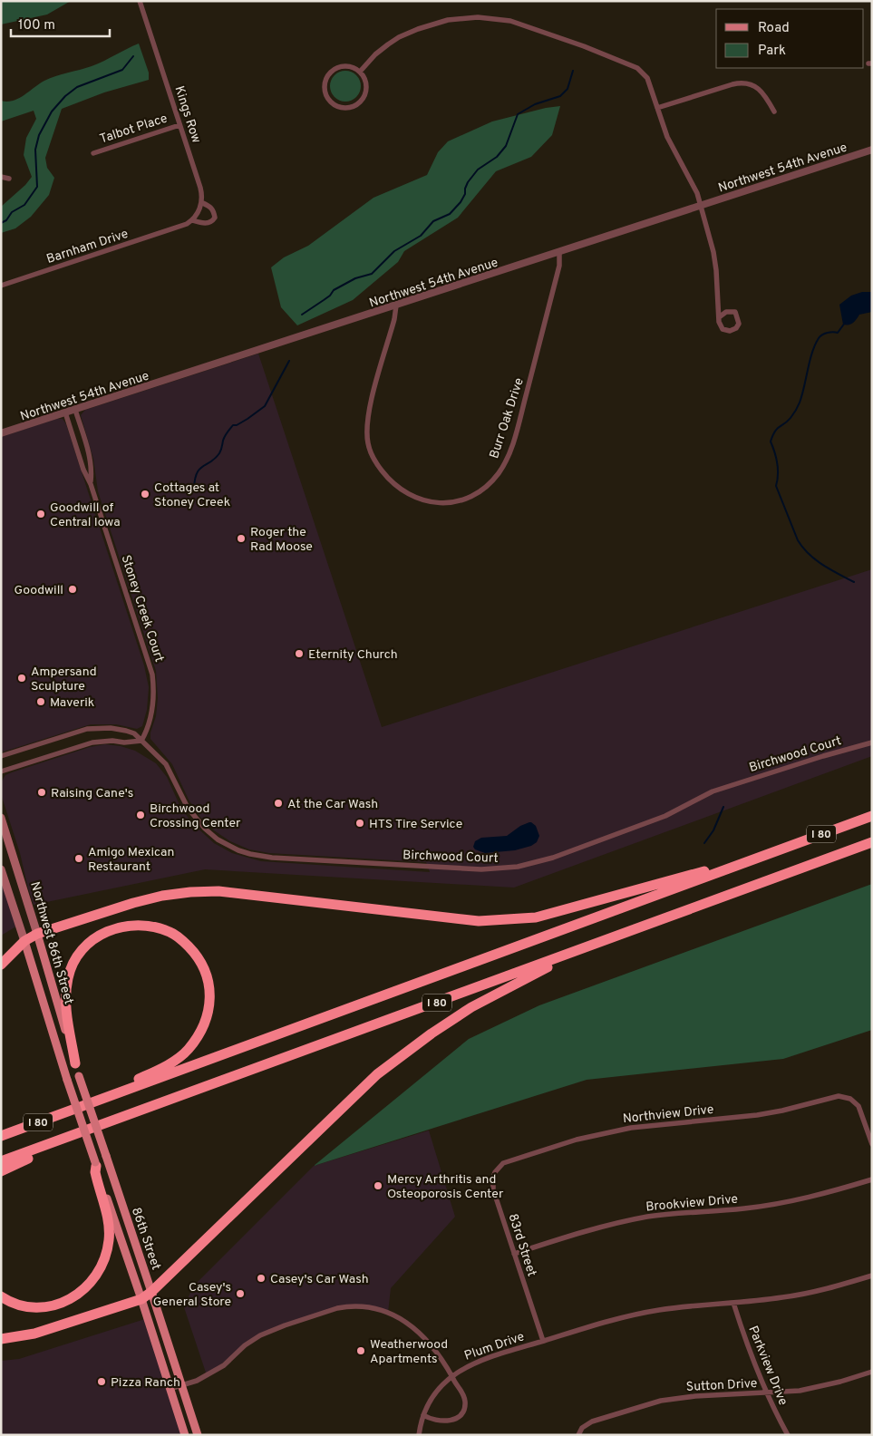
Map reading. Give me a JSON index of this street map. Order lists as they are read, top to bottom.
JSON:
{
  "streets": {
    "highway": ["I 80"],
    "main road": ["Northwest 86th Street", "86th Street"],
    "street": [
      "Kings Row",
      "Talbot Place",
      "Northwest 54th Avenue",
      "Barnham Drive",
      "Burr Oak Drive",
      "Stoney Creek Court",
      "Birchwood Court",
      "Northview Drive",
      "Brookview Drive",
      "83rd Street",
      "Plum Drive",
      "Parkview Drive",
      "Sutton Drive"
    ]
  },
  "crossings": [
    ["Kings Row", "Talbot Place"],
    ["Northwest 54th Avenue", "Burr Oak Drive"],
    ["Northwest 54th Avenue", "Stoney Creek Court"],
    ["Stoney Creek Court", "Birchwood Court"],
    ["Northwest 86th Street", "86th Street"],
    ["Northview Drive", "83rd Street"],
    ["Brookview Drive", "83rd Street"],
    ["83rd Street", "Plum Drive"],
    ["Plum Drive", "Parkview Drive"],
    ["Parkview Drive", "Sutton Drive"]
  ],
  "places": [
    "Cottages at Stoney Creek",
    "Goodwill of Central Iowa",
    "Roger the Rad Moose",
    "Goodwill",
    "Eternity Church",
    "Ampersand Sculpture",
    "Maverik",
    "Raising Cane's",
    "At the Car Wash",
    "Birchwood Crossing Center",
    "HTS Tire Service",
    "Amigo Mexican Restaurant",
    "Mercy Arthritis and Osteoporosis Center",
    "Casey's Car Wash",
    "Casey's General Store",
    "Weatherwood Apartments",
    "Pizza Ranch"
  ],
  "legend": ["Road", "Park"],
  "scale_bar": "100 m"
}
